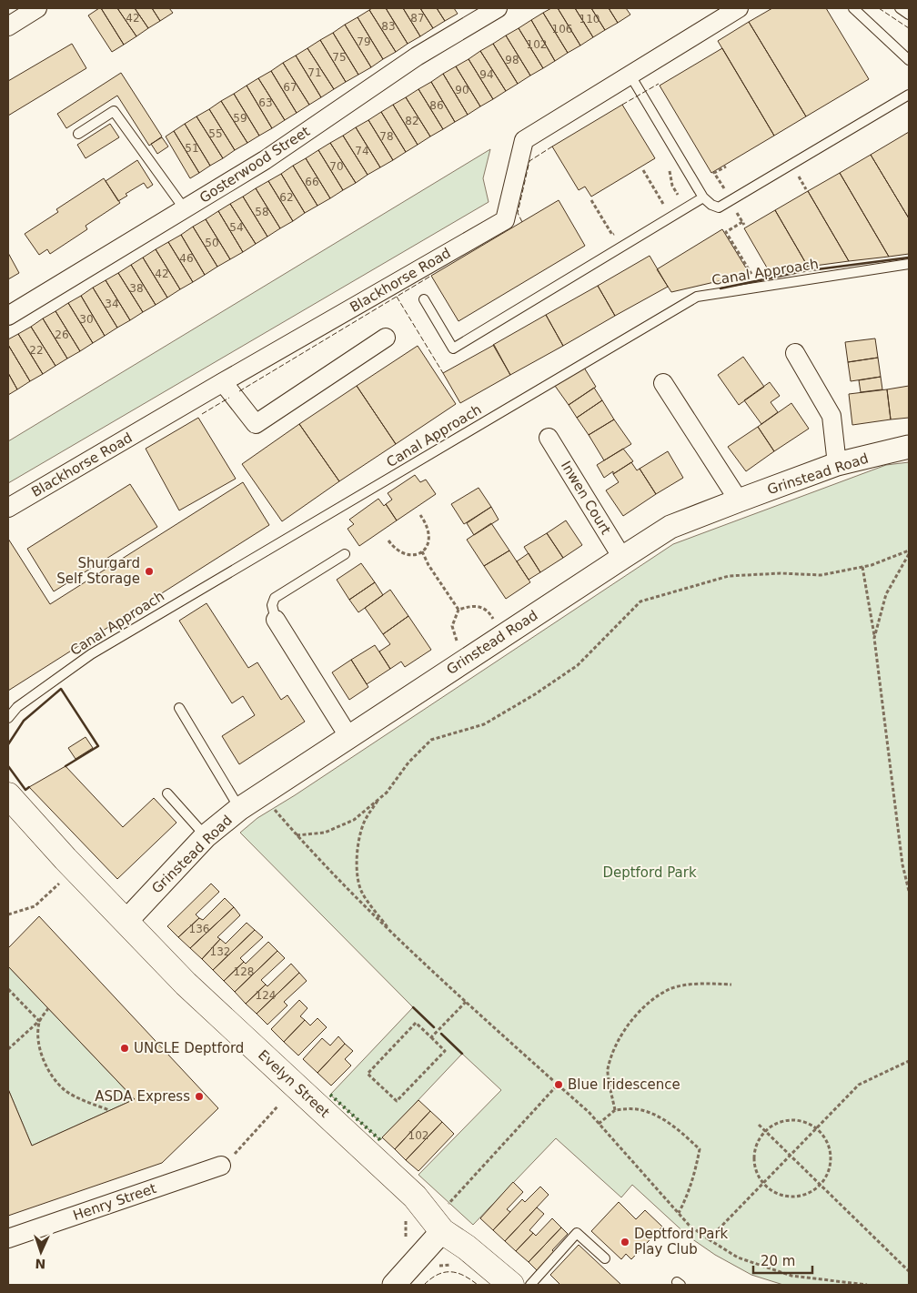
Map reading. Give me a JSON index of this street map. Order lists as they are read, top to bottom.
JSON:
{
  "streets": {
    "main road": ["Evelyn Street"],
    "street": [
      "Gosterwood Street",
      "Blackhorse Road",
      "Grinstead Road",
      "Inwen Court",
      "Henry Street"
    ],
    "lane": ["Canal Approach"]
  },
  "crossings": [
    ["Grinstead Road", "Inwen Court"],
    ["Grinstead Road", "Evelyn Street"]
  ],
  "parks": ["Deptford Park"],
  "places": [
    "Shurgard Self Storage",
    "UNCLE Deptford",
    "Blue Iridescence",
    "ASDA Express",
    "Deptford Park Play Club"
  ],
  "house_numbers": [
    "42",
    "87",
    "110",
    "83",
    "106",
    "79",
    "102",
    "75",
    "98",
    "71",
    "94",
    "67",
    "90",
    "63",
    "86",
    "59",
    "82",
    "55",
    "78",
    "51",
    "74",
    "70",
    "66",
    "62",
    "58",
    "54",
    "50",
    "46",
    "42",
    "38",
    "34",
    "30",
    "26",
    "22",
    "136",
    "132",
    "128",
    "124",
    "102"
  ],
  "scale_bar": "20 m",
  "north": "bottom"
}
